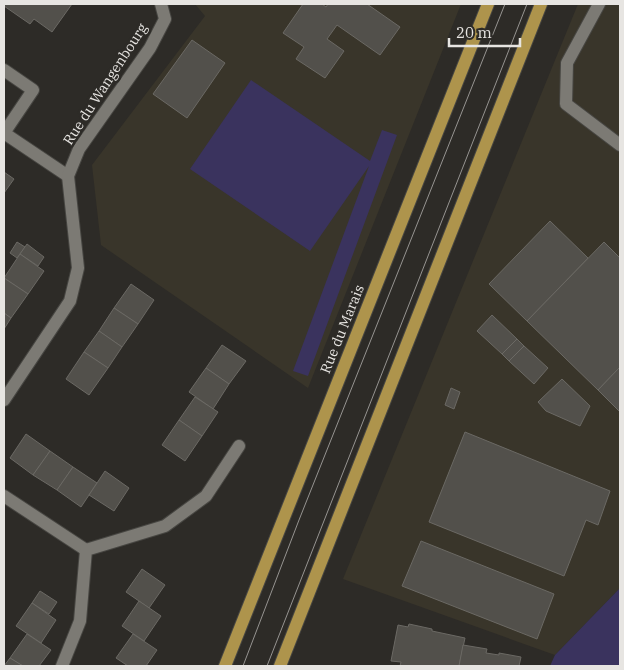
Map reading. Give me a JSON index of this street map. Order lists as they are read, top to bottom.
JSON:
{
  "streets": {
    "main road": ["Rue du Marais"],
    "street": ["Rue du Wangenbourg"]
  },
  "scale_bar": "20 m"
}
